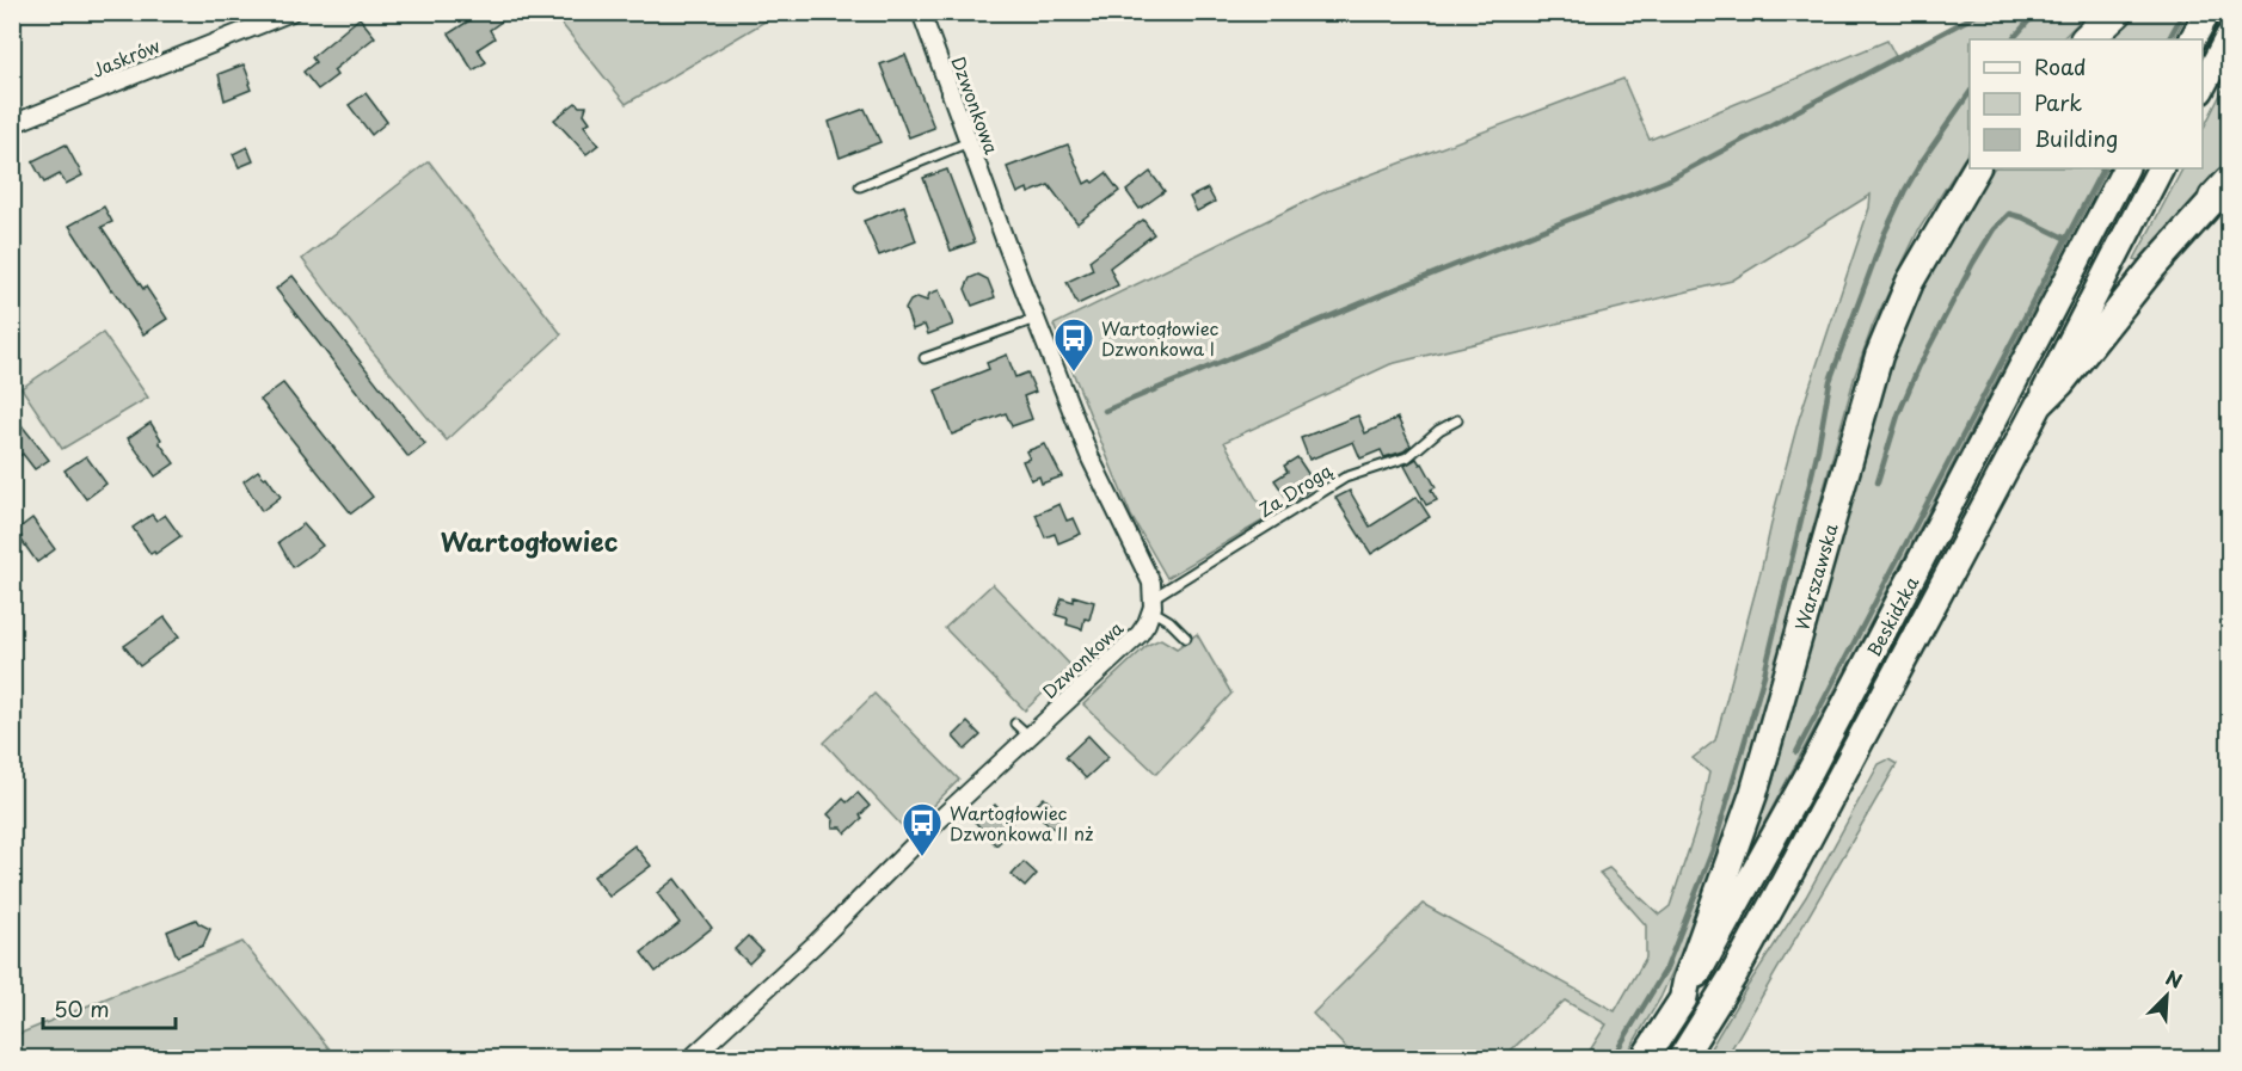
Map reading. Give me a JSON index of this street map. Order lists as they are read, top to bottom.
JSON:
{
  "streets": {
    "highway": ["Warszawska", "Beskidzka"],
    "street": ["Jaskrów", "Dzwonkowa"],
    "lane": ["Za Drogą"]
  },
  "crossings": [
    ["Dzwonkowa", "Za Drogą"],
    ["Warszawska", "Beskidzka"]
  ],
  "districts": ["Wartogłowiec"],
  "places": {
    "bus stop": ["Wartogłowiec Dzwonkowa I", "Wartogłowiec Dzwonkowa II nż"]
  },
  "legend": ["Road", "Park", "Building"],
  "scale_bar": "50 m",
  "north": "top right"
}
